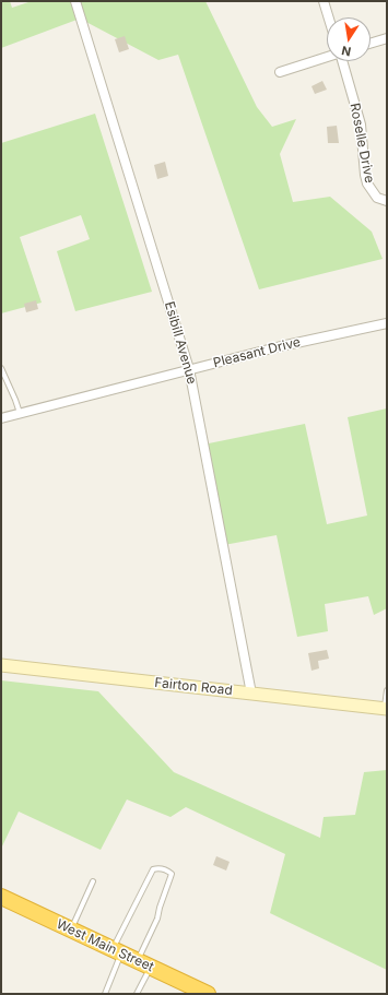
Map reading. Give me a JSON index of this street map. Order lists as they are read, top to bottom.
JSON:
{
  "streets": {
    "highway": ["West Main Street"],
    "main road": ["Fairton Road"],
    "street": ["Roselle Drive", "Esibill Avenue", "Pleasant Drive"]
  },
  "crossings": [
    ["Esibill Avenue", "Pleasant Drive"],
    ["Esibill Avenue", "Fairton Road"]
  ],
  "north": "bottom"
}
